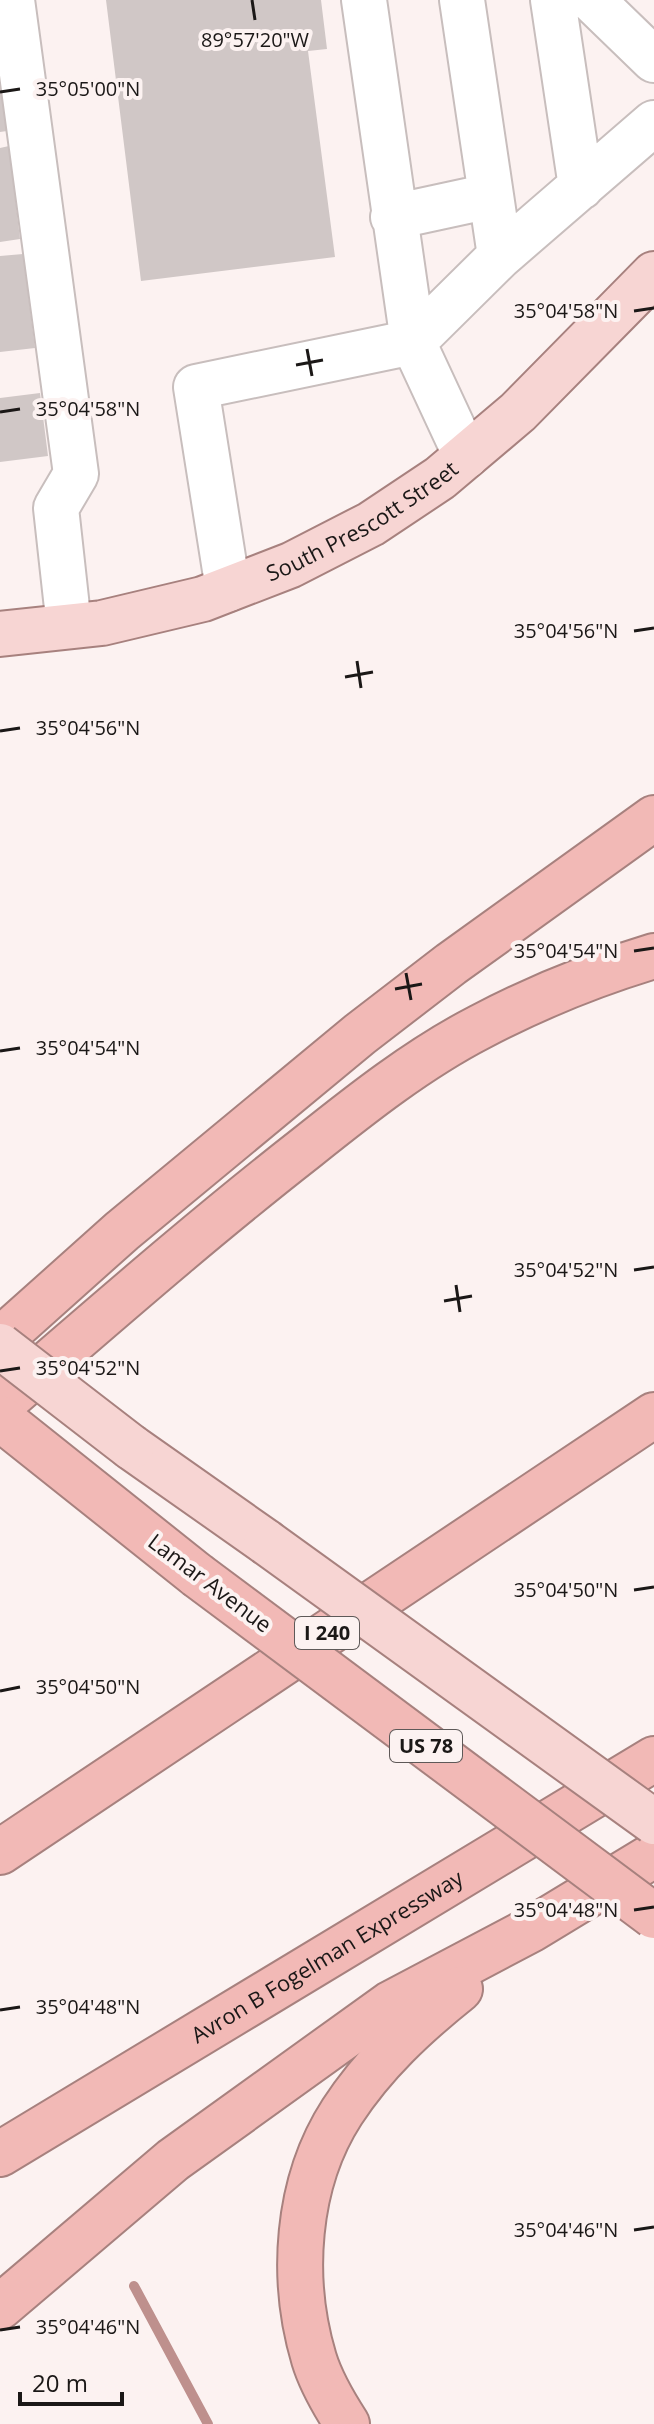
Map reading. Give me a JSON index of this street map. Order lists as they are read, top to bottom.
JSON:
{
  "streets": {
    "highway": [
      "Lamar Avenue",
      "I 240",
      "US 78",
      "Avron B Fogelman Expressway"
    ],
    "main road": ["South Prescott Street"]
  },
  "scale_bar": "20 m",
  "coordinates": [
    "89°57'20\"W",
    "35°05'00\"N",
    "35°04'58\"N",
    "35°04'56\"N",
    "35°04'54\"N",
    "35°04'52\"N",
    "35°04'50\"N",
    "35°04'48\"N",
    "35°04'46\"N"
  ]
}
